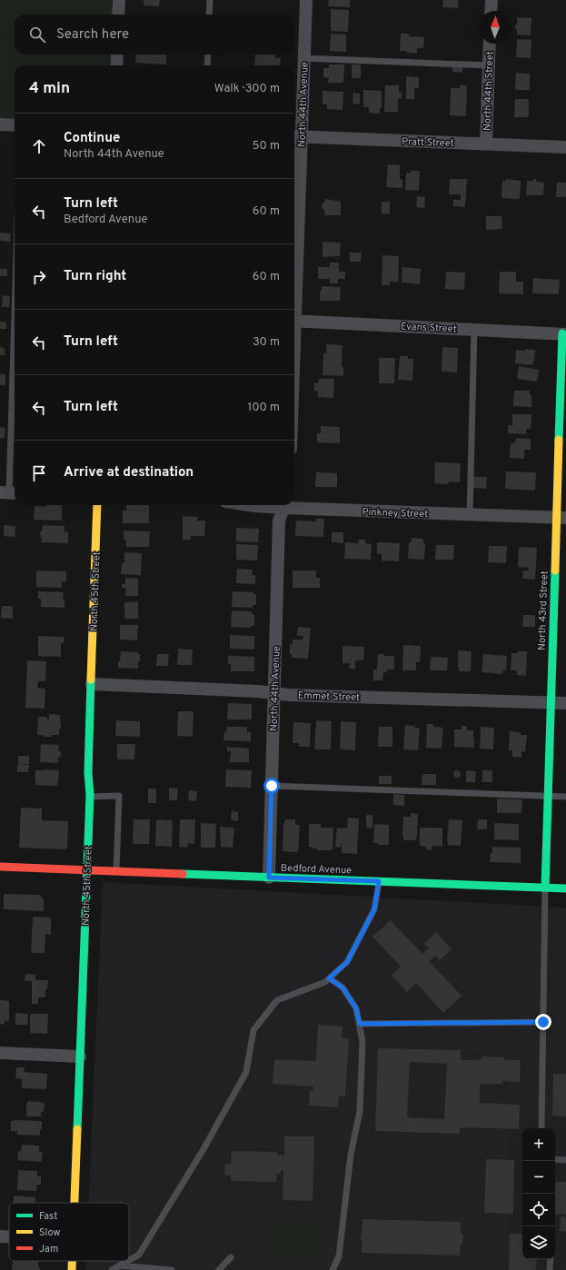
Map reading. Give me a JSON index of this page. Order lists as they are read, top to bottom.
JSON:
{
  "streets": {
    "street": [
      "North 44th Street",
      "North 44th Avenue",
      "Pratt Street",
      "Evans Street",
      "Pinkney Street",
      "North 45th Street",
      "North 43rd Street",
      "Emmet Street",
      "Bedford Avenue"
    ]
  },
  "crossings": [
    ["North 44th Street", "Pratt Street"],
    ["North 44th Avenue", "Pratt Street"],
    ["North 44th Avenue", "Pinkney Street"],
    ["North 44th Avenue", "Emmet Street"],
    ["North 44th Avenue", "Bedford Avenue"],
    ["Evans Street", "North 43rd Street"],
    ["Pinkney Street", "North 43rd Street"],
    ["North 45th Street", "Emmet Street"],
    ["North 45th Street", "Bedford Avenue"],
    ["North 43rd Street", "Emmet Street"],
    ["North 43rd Street", "Bedford Avenue"]
  ],
  "legend": ["Fast", "Slow", "Jam"],
  "north": "top",
  "page": {
    "search": "Search here",
    "heading": ["4 min", "Walk · 300 m"],
    "list": [
      ["Continue", "North 44th Avenue", "50 m"],
      ["Turn left", "Bedford Avenue", "60 m"],
      ["Turn right", "60 m"],
      ["Turn left", "30 m"],
      ["Turn left", "100 m"],
      "Arrive at destination"
    ],
    "map_buttons": ["+", "−"]
  }
}
